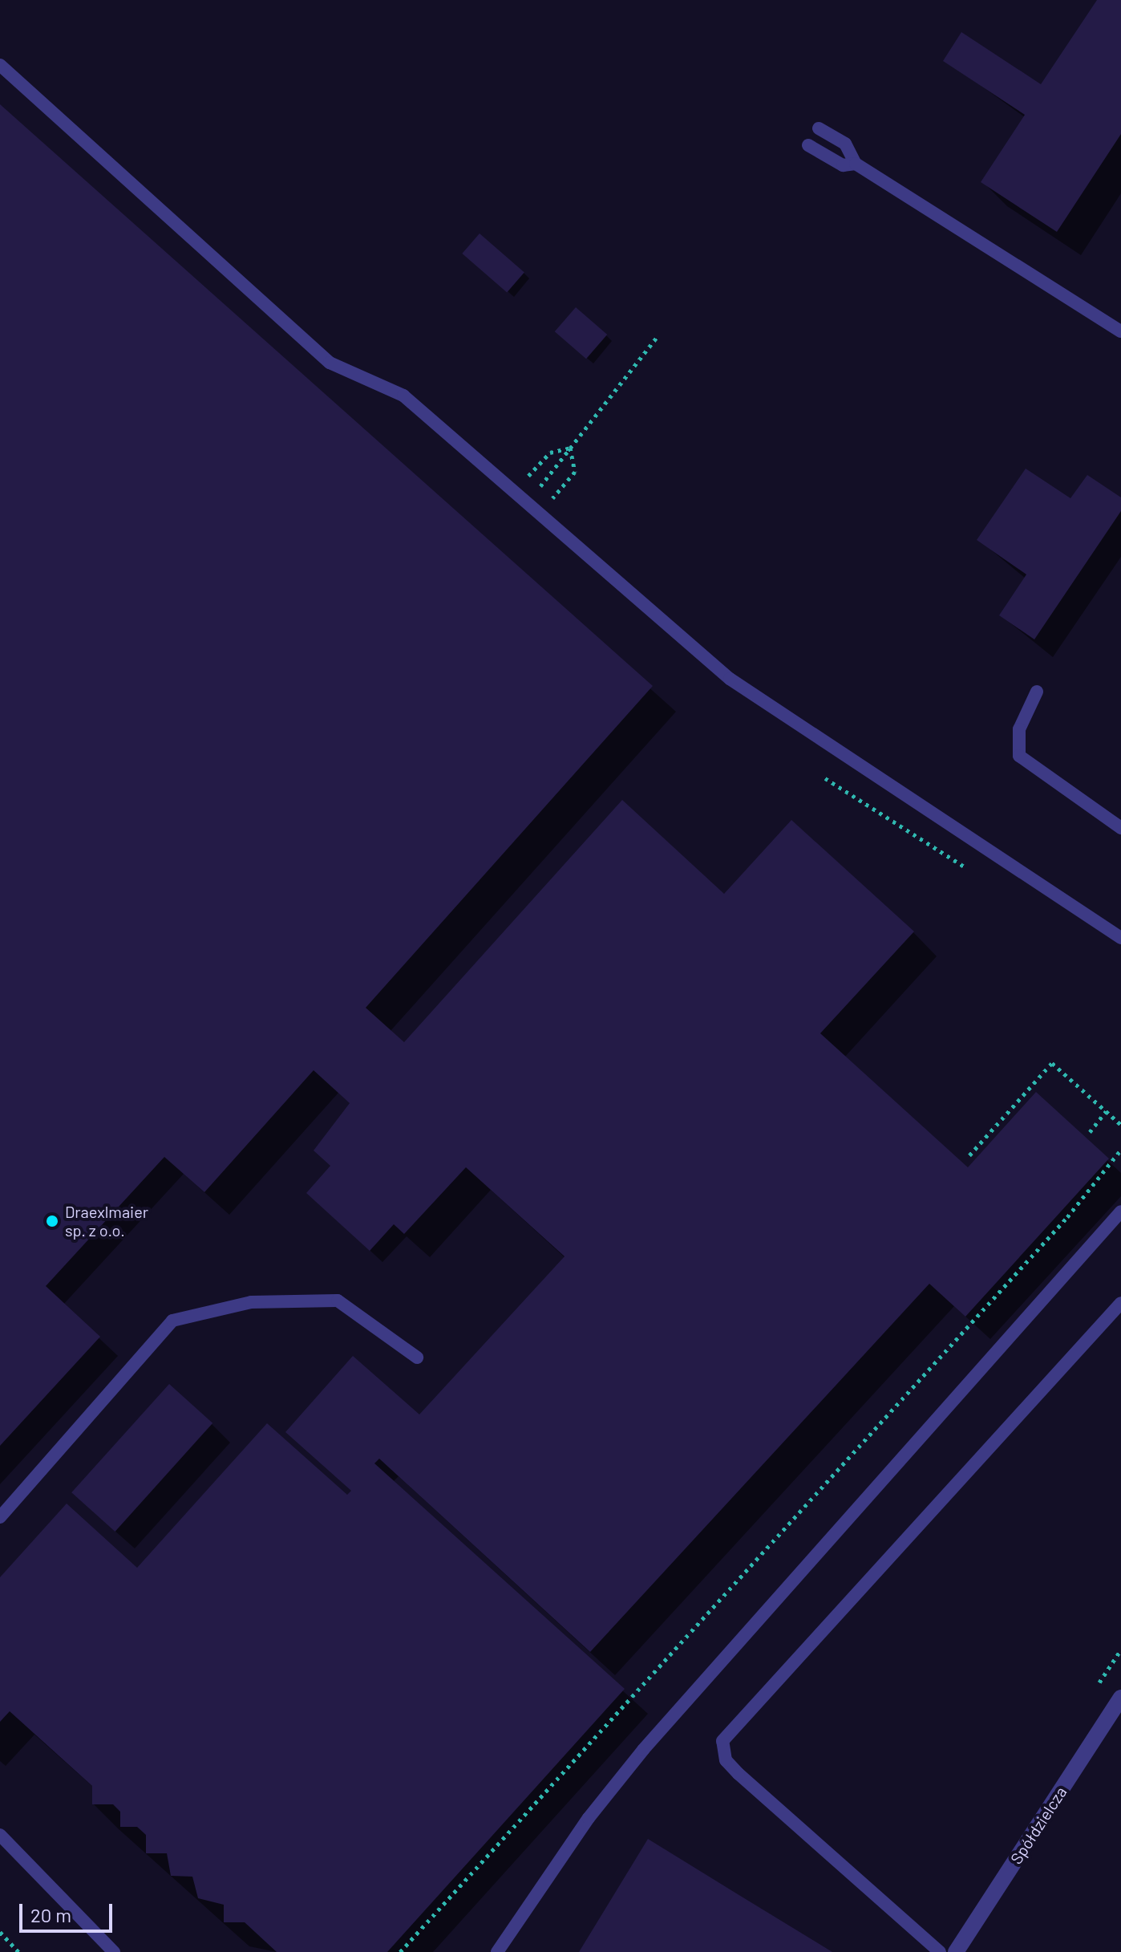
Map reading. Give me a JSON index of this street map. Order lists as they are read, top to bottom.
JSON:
{
  "streets": {
    "street": ["Spółdzielcza"]
  },
  "places": ["Draexlmaier sp. z o.o."],
  "scale_bar": "20 m"
}
